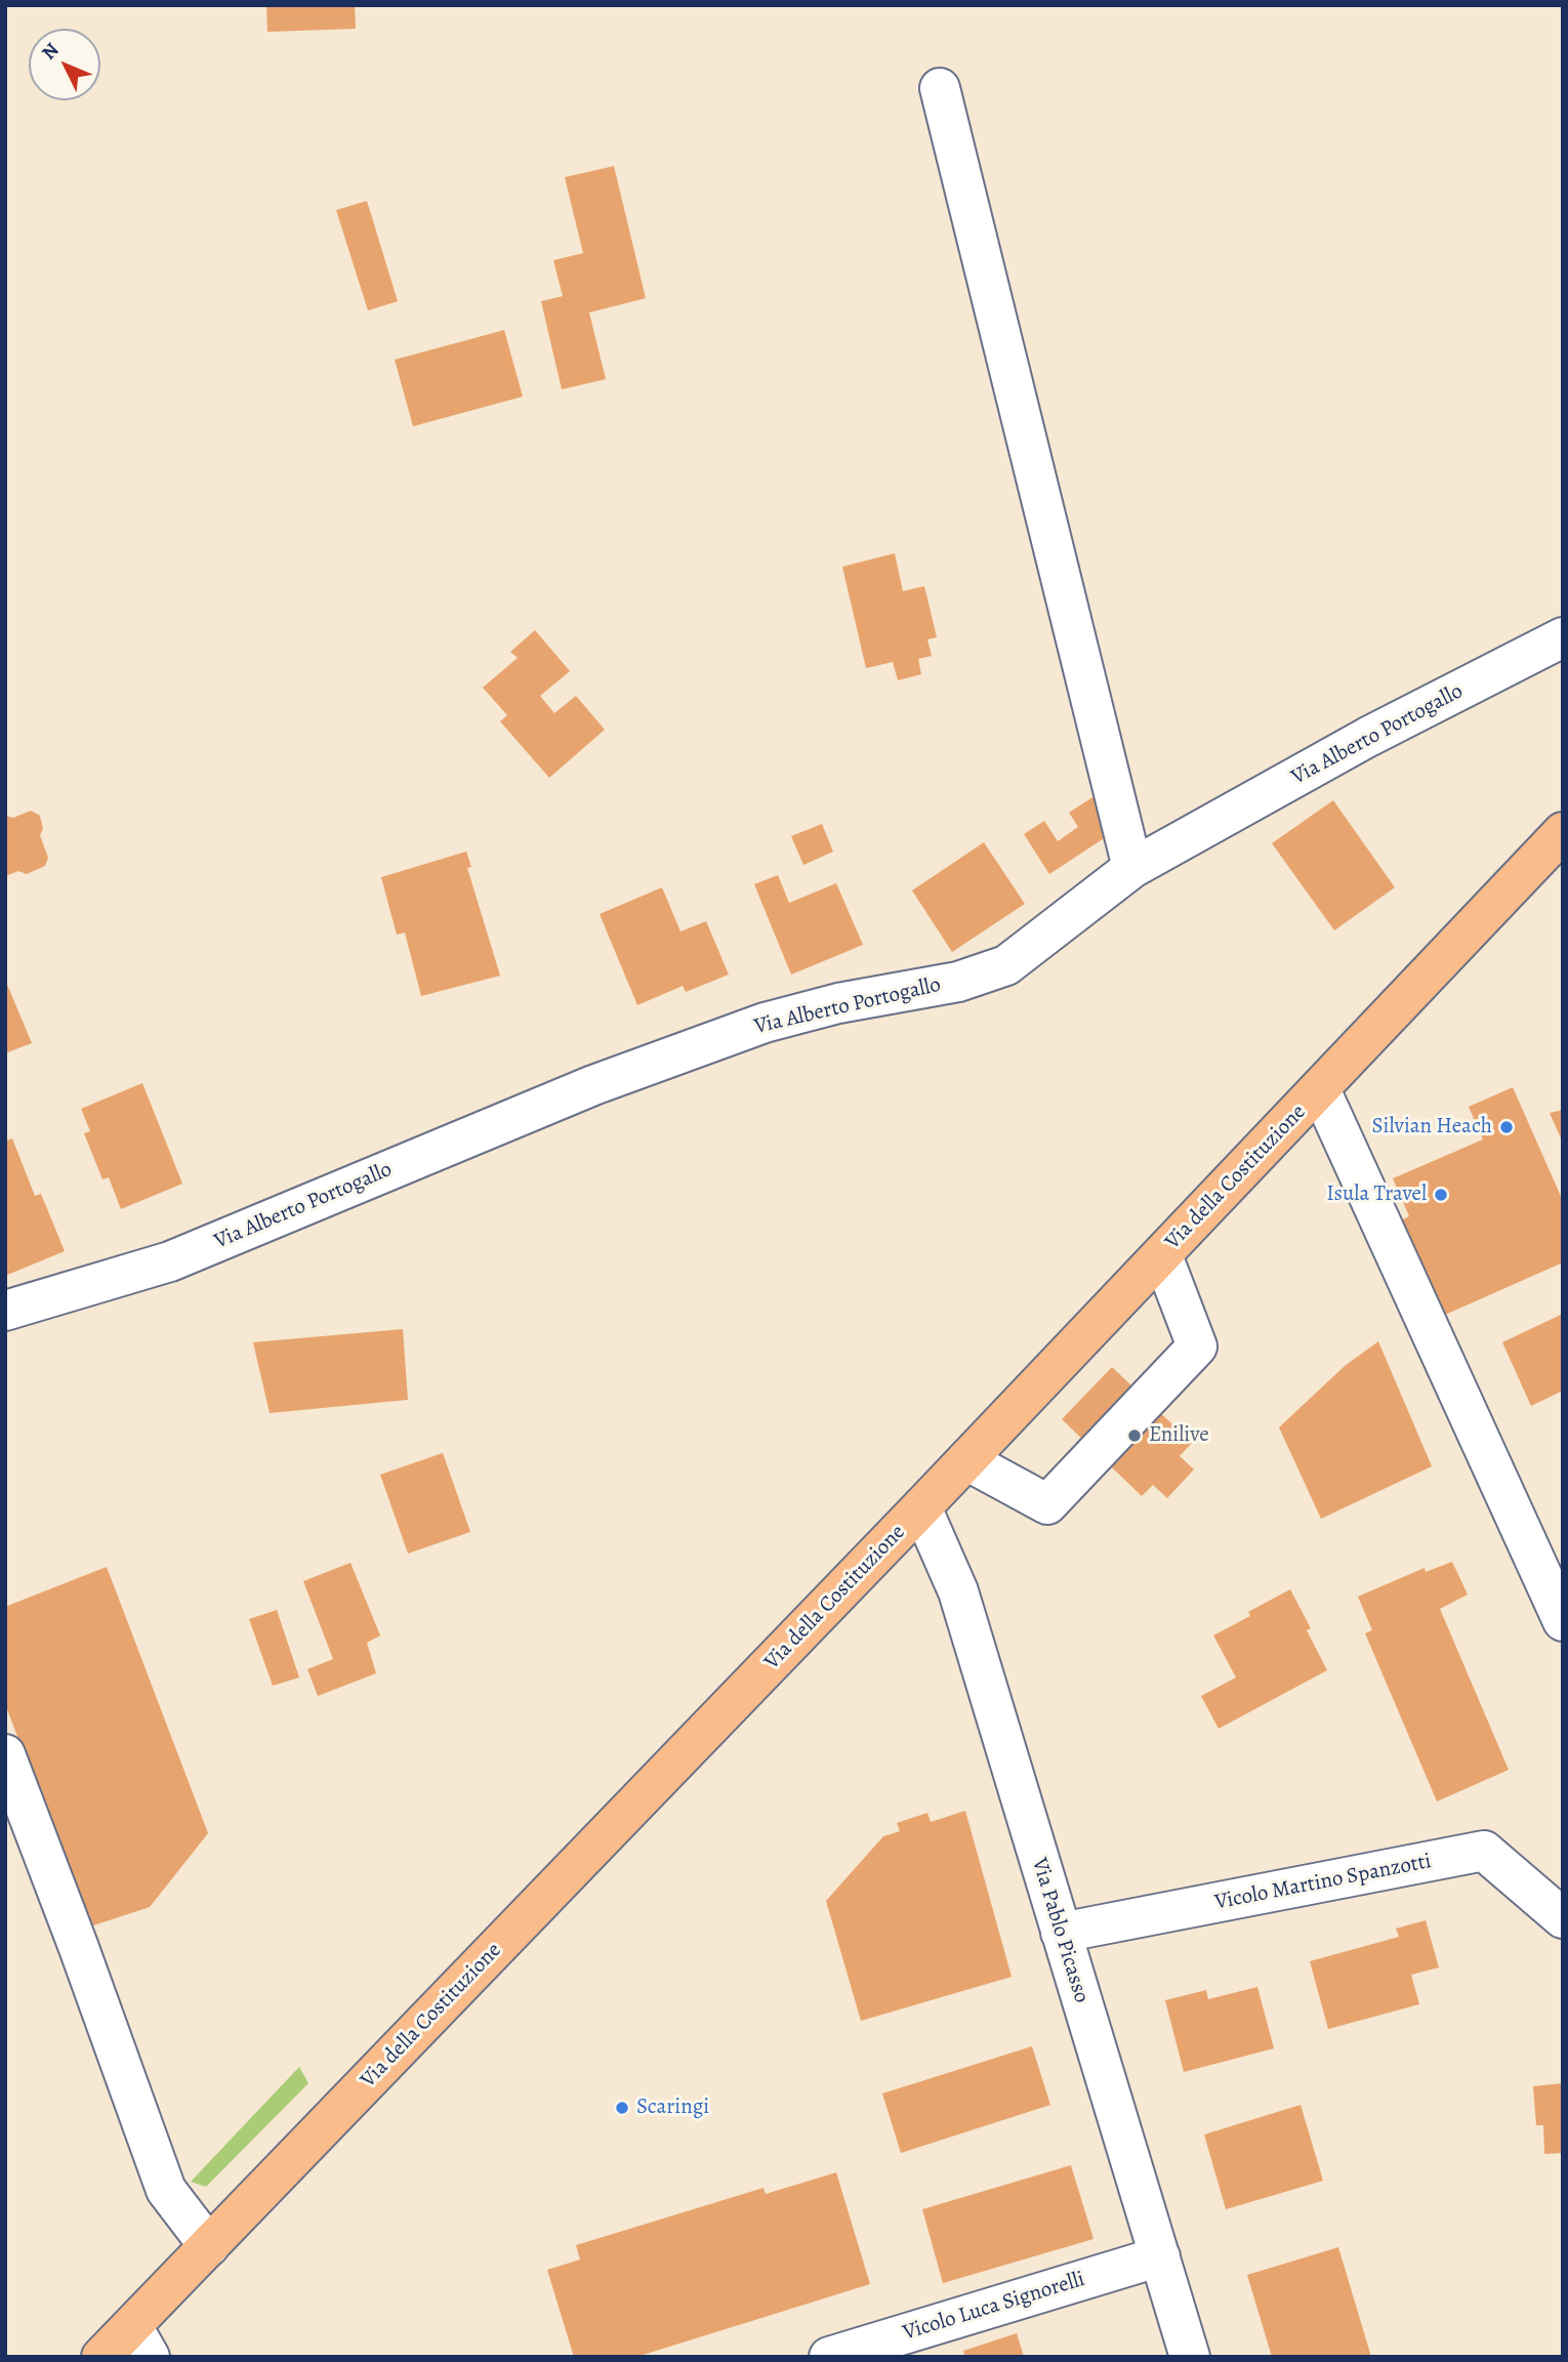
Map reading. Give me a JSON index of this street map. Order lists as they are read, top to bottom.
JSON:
{
  "streets": {
    "main road": ["Via della Costituzione"],
    "street": [
      "Via Alberto Portogallo",
      "Vicolo Martino Spanzotti",
      "Via Pablo Picasso",
      "Vicolo Luca Signorelli"
    ]
  },
  "crossings": [
    ["Via della Costituzione", "Via Pablo Picasso"],
    ["Vicolo Martino Spanzotti", "Via Pablo Picasso"],
    ["Via Pablo Picasso", "Vicolo Luca Signorelli"]
  ],
  "places": [
    "Silvian Heach",
    "Isula Travel",
    "Enilive",
    "Scaringi"
  ],
  "north": "top left"
}
